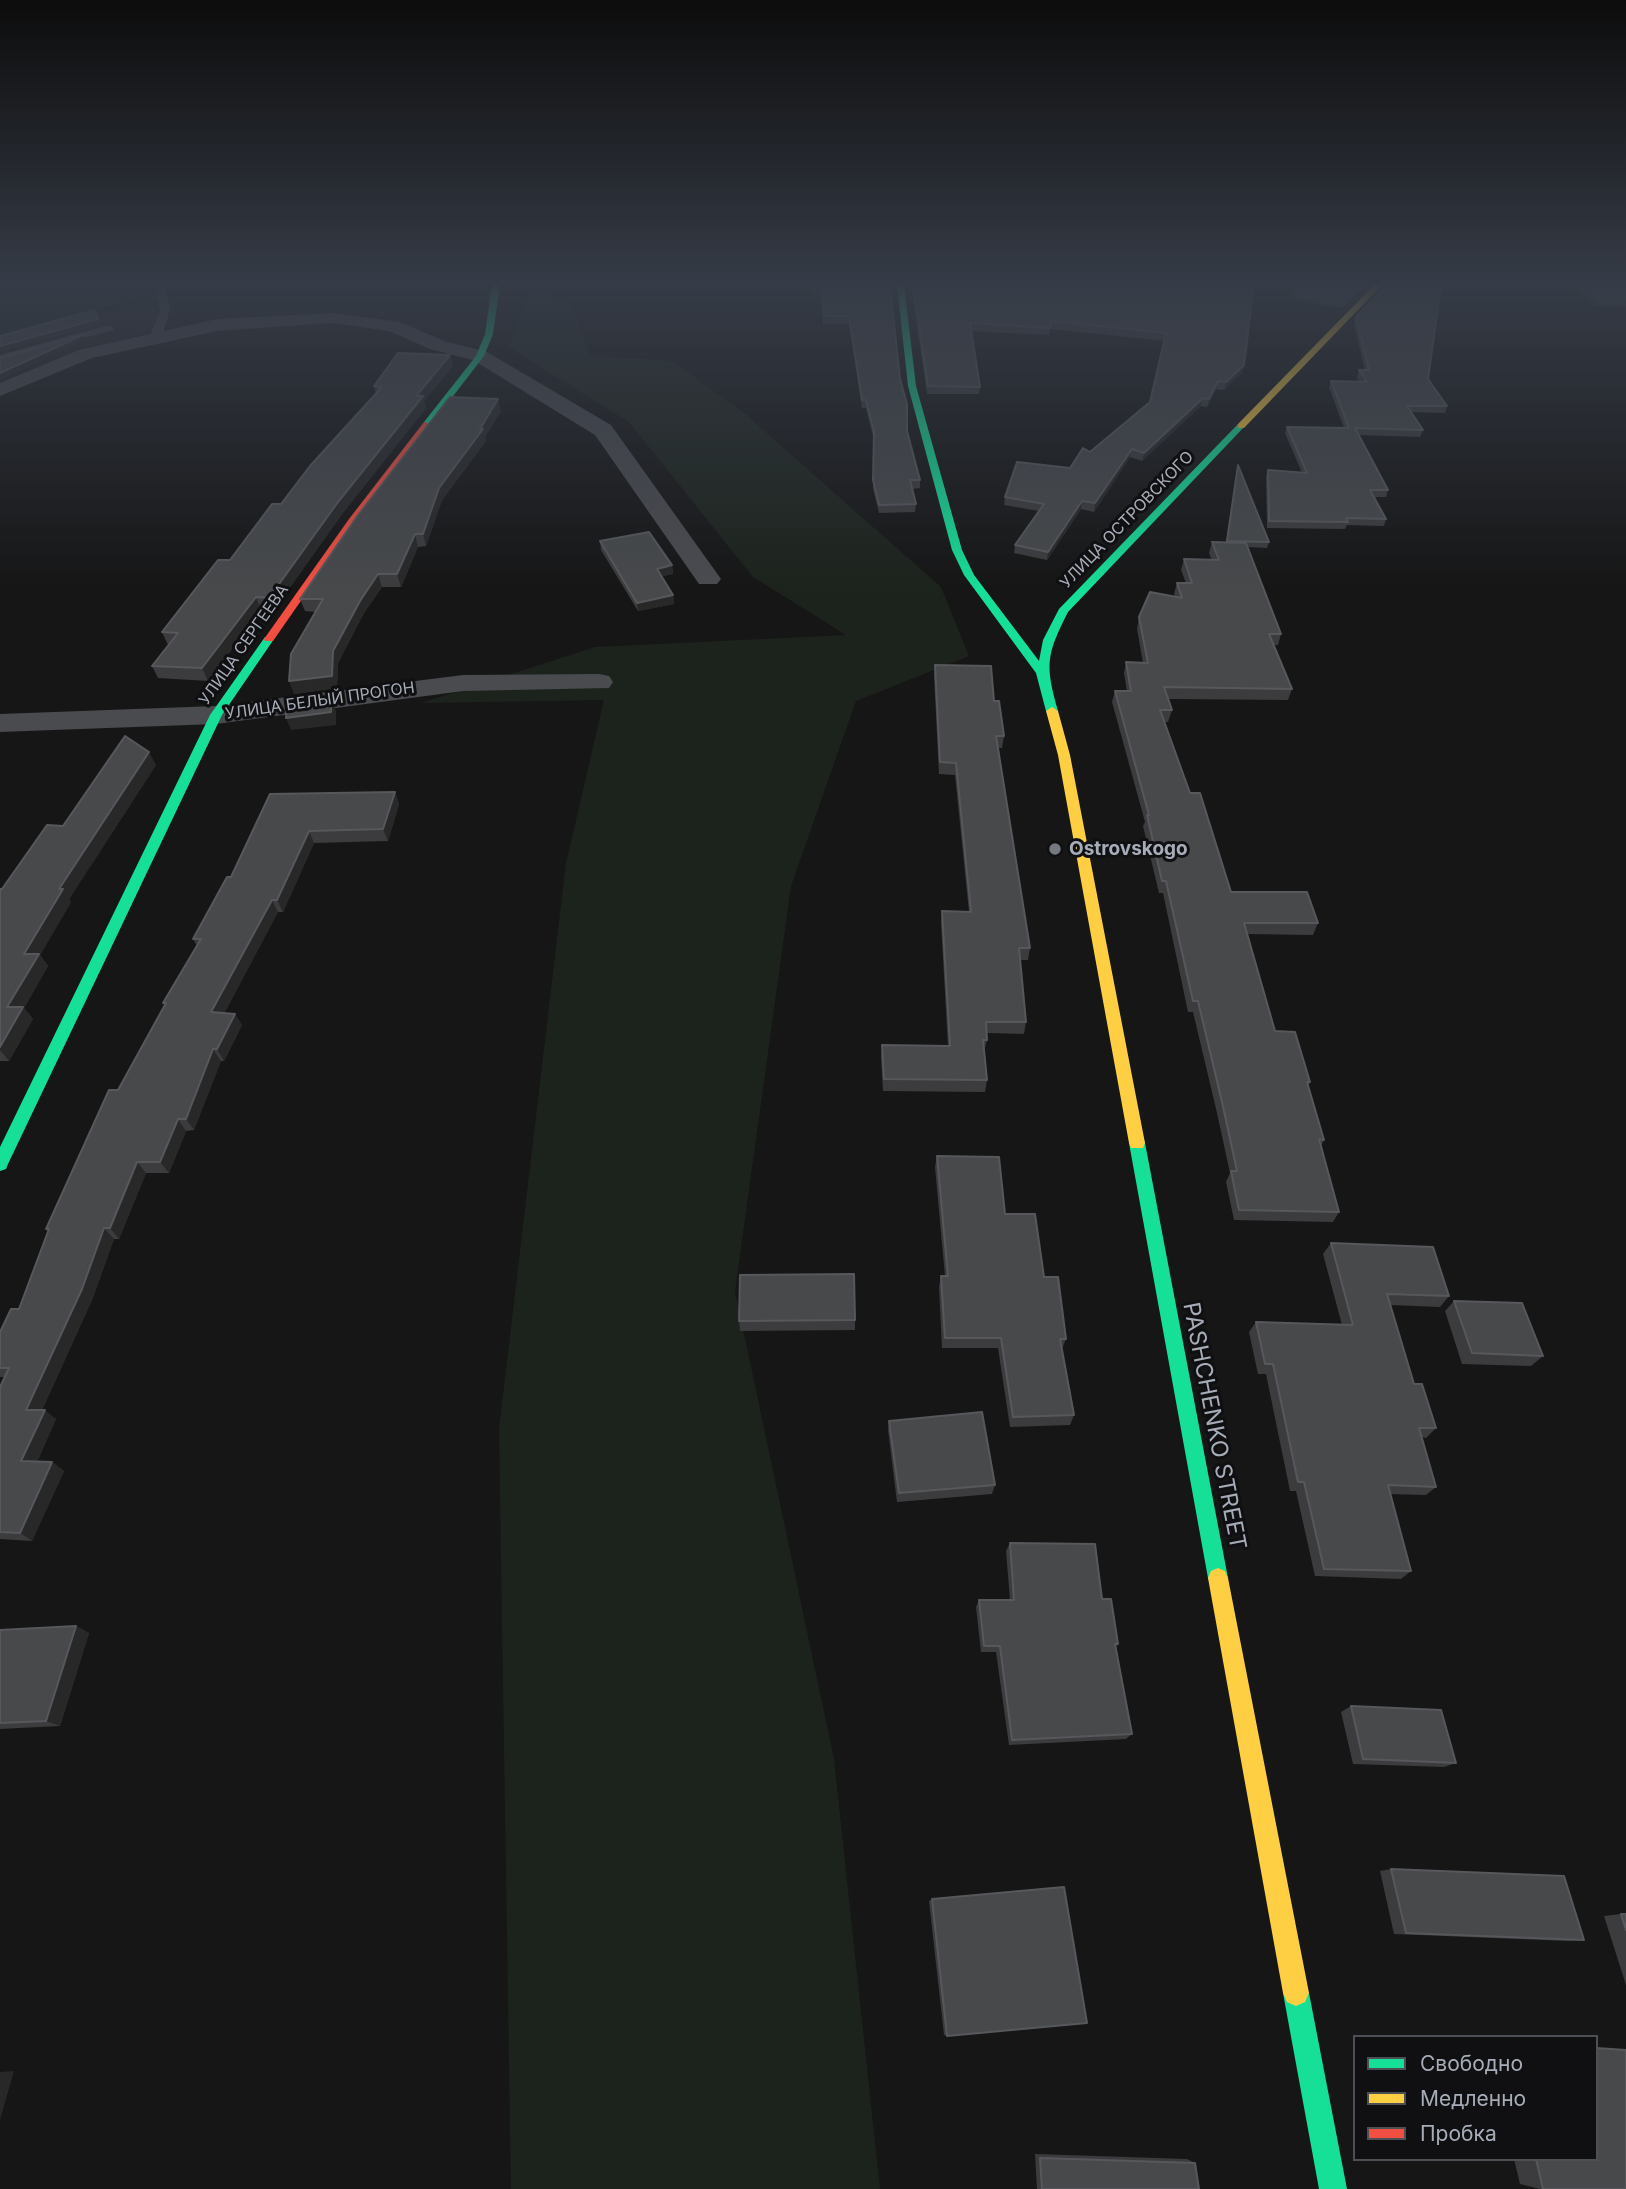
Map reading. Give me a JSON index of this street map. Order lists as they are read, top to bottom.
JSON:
{
  "streets": {
    "street": [
      "УЛИЦА ОСТРОВСКОГО",
      "УЛИЦА СЕРГЕЕВА",
      "УЛИЦА БЕЛЫЙ ПРОГОН",
      "PASHCHENKO STREET"
    ]
  },
  "crossings": [
    ["УЛИЦА ОСТРОВСКОГО", "PASHCHENKO STREET"],
    ["УЛИЦА СЕРГЕЕВА", "УЛИЦА БЕЛЫЙ ПРОГОН"]
  ],
  "places": ["Ostrovskogo"],
  "legend": ["Свободно", "Медленно", "Пробка"]
}
